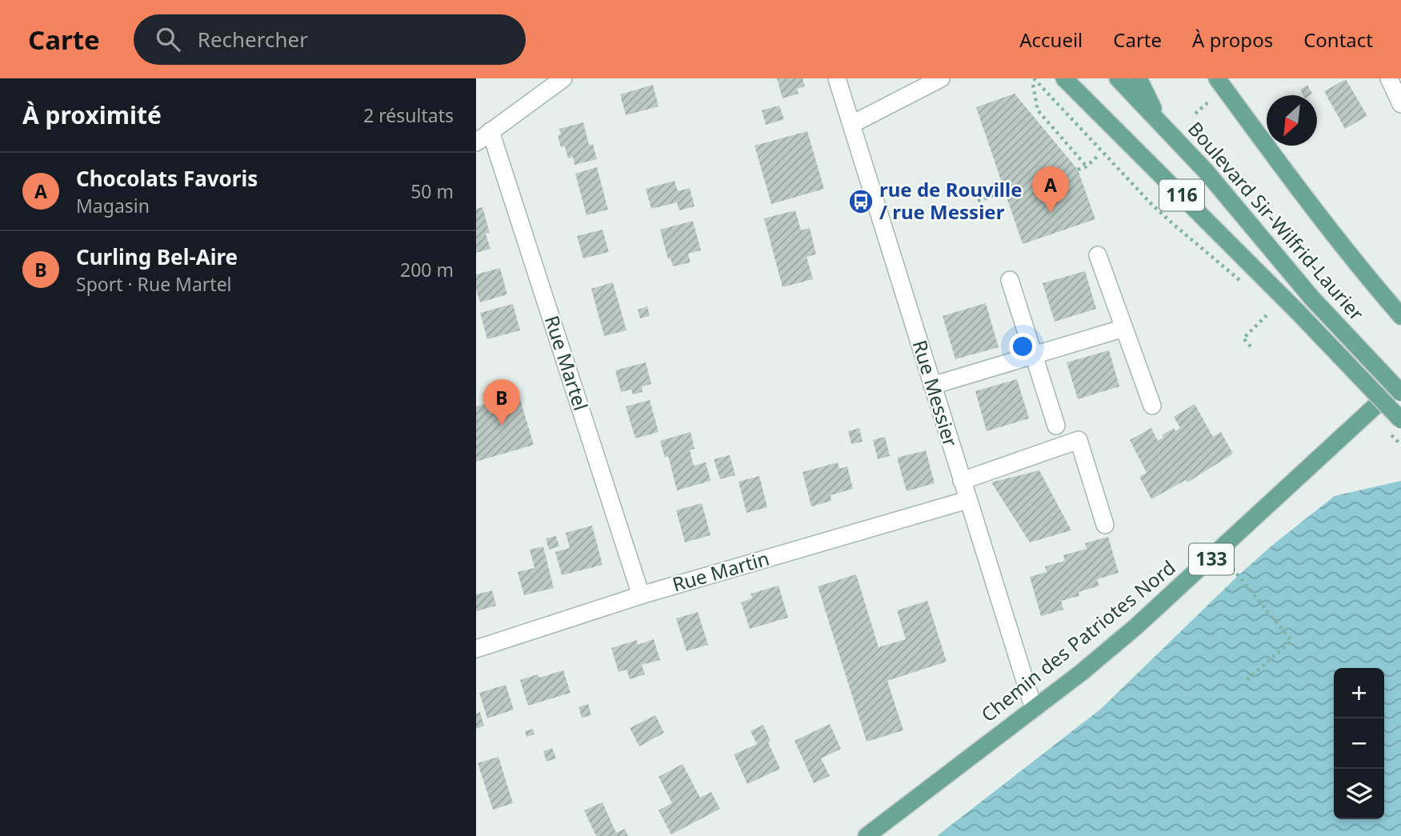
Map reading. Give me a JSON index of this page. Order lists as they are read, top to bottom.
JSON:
{
  "streets": {
    "main road": [
      "116",
      "Boulevard Sir-Wilfrid-Laurier",
      "133",
      "Chemin des Patriotes Nord"
    ],
    "street": ["Rue Martel", "Rue Messier", "Rue Martin"]
  },
  "crossings": [
    ["Rue Martel", "Rue Martin"],
    ["Rue Messier", "Rue Martin"],
    ["Rue Messier", "Chemin des Patriotes Nord"]
  ],
  "places": {
    "bus stop": ["rue de Rouville / rue Messier"]
  },
  "north": "bottom left",
  "page": {
    "header": "Carte",
    "search": "Rechercher",
    "nav": [
      "Accueil",
      "Carte",
      "À propos",
      "Contact"
    ],
    "heading": ["À proximité", "2 résultats"],
    "list": [
      {
        "mark": "A",
        "name": "Chocolats Favoris",
        "note": "Magasin",
        "value": "50 m"
      },
      {
        "mark": "B",
        "name": "Curling Bel-Aire",
        "note": "Sport · Rue Martel",
        "value": "200 m"
      }
    ],
    "pins": ["A", "B"],
    "map_buttons": ["+", "−"]
  }
}
